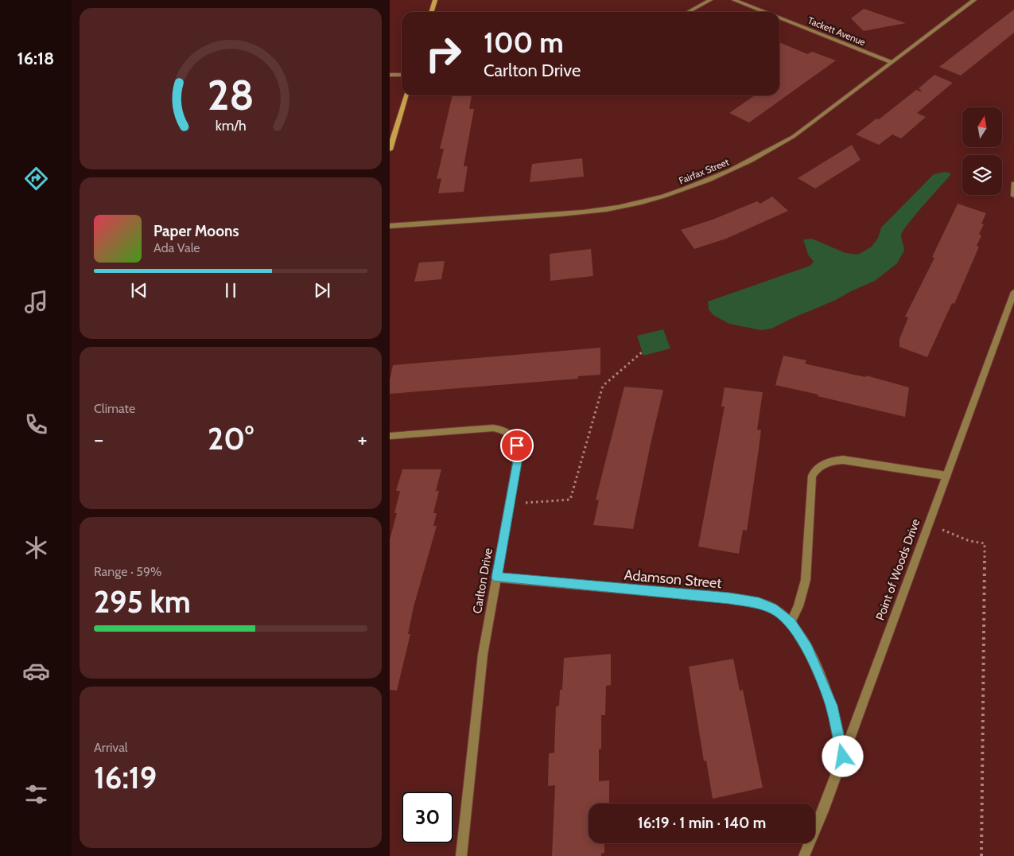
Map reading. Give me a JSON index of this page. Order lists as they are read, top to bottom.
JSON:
{
  "streets": {
    "street": [
      "Tackett Avenue",
      "Fairfax Street",
      "Point of Woods Drive",
      "Adamson Street",
      "Carlton Drive"
    ]
  },
  "crossings": [
    ["Tackett Avenue", "Fairfax Street"],
    ["Point of Woods Drive", "Adamson Street"],
    ["Adamson Street", "Carlton Drive"]
  ],
  "north": "top",
  "page": {
    "tabs": "16:18",
    "turn": ["100 m", "Carlton Drive"],
    "song": ["Paper Moons", "Ada Vale"],
    "tile": [
      "Climate",
      ["Range · 59%", "295 km"],
      ["Arrival", "16:19"]
    ],
    "heat": ["−", "20°", "+"],
    "limit": "30",
    "trip": "16:19 · 1 min · 140 m",
    "gauge": ["28", "km/h"]
  }
}
